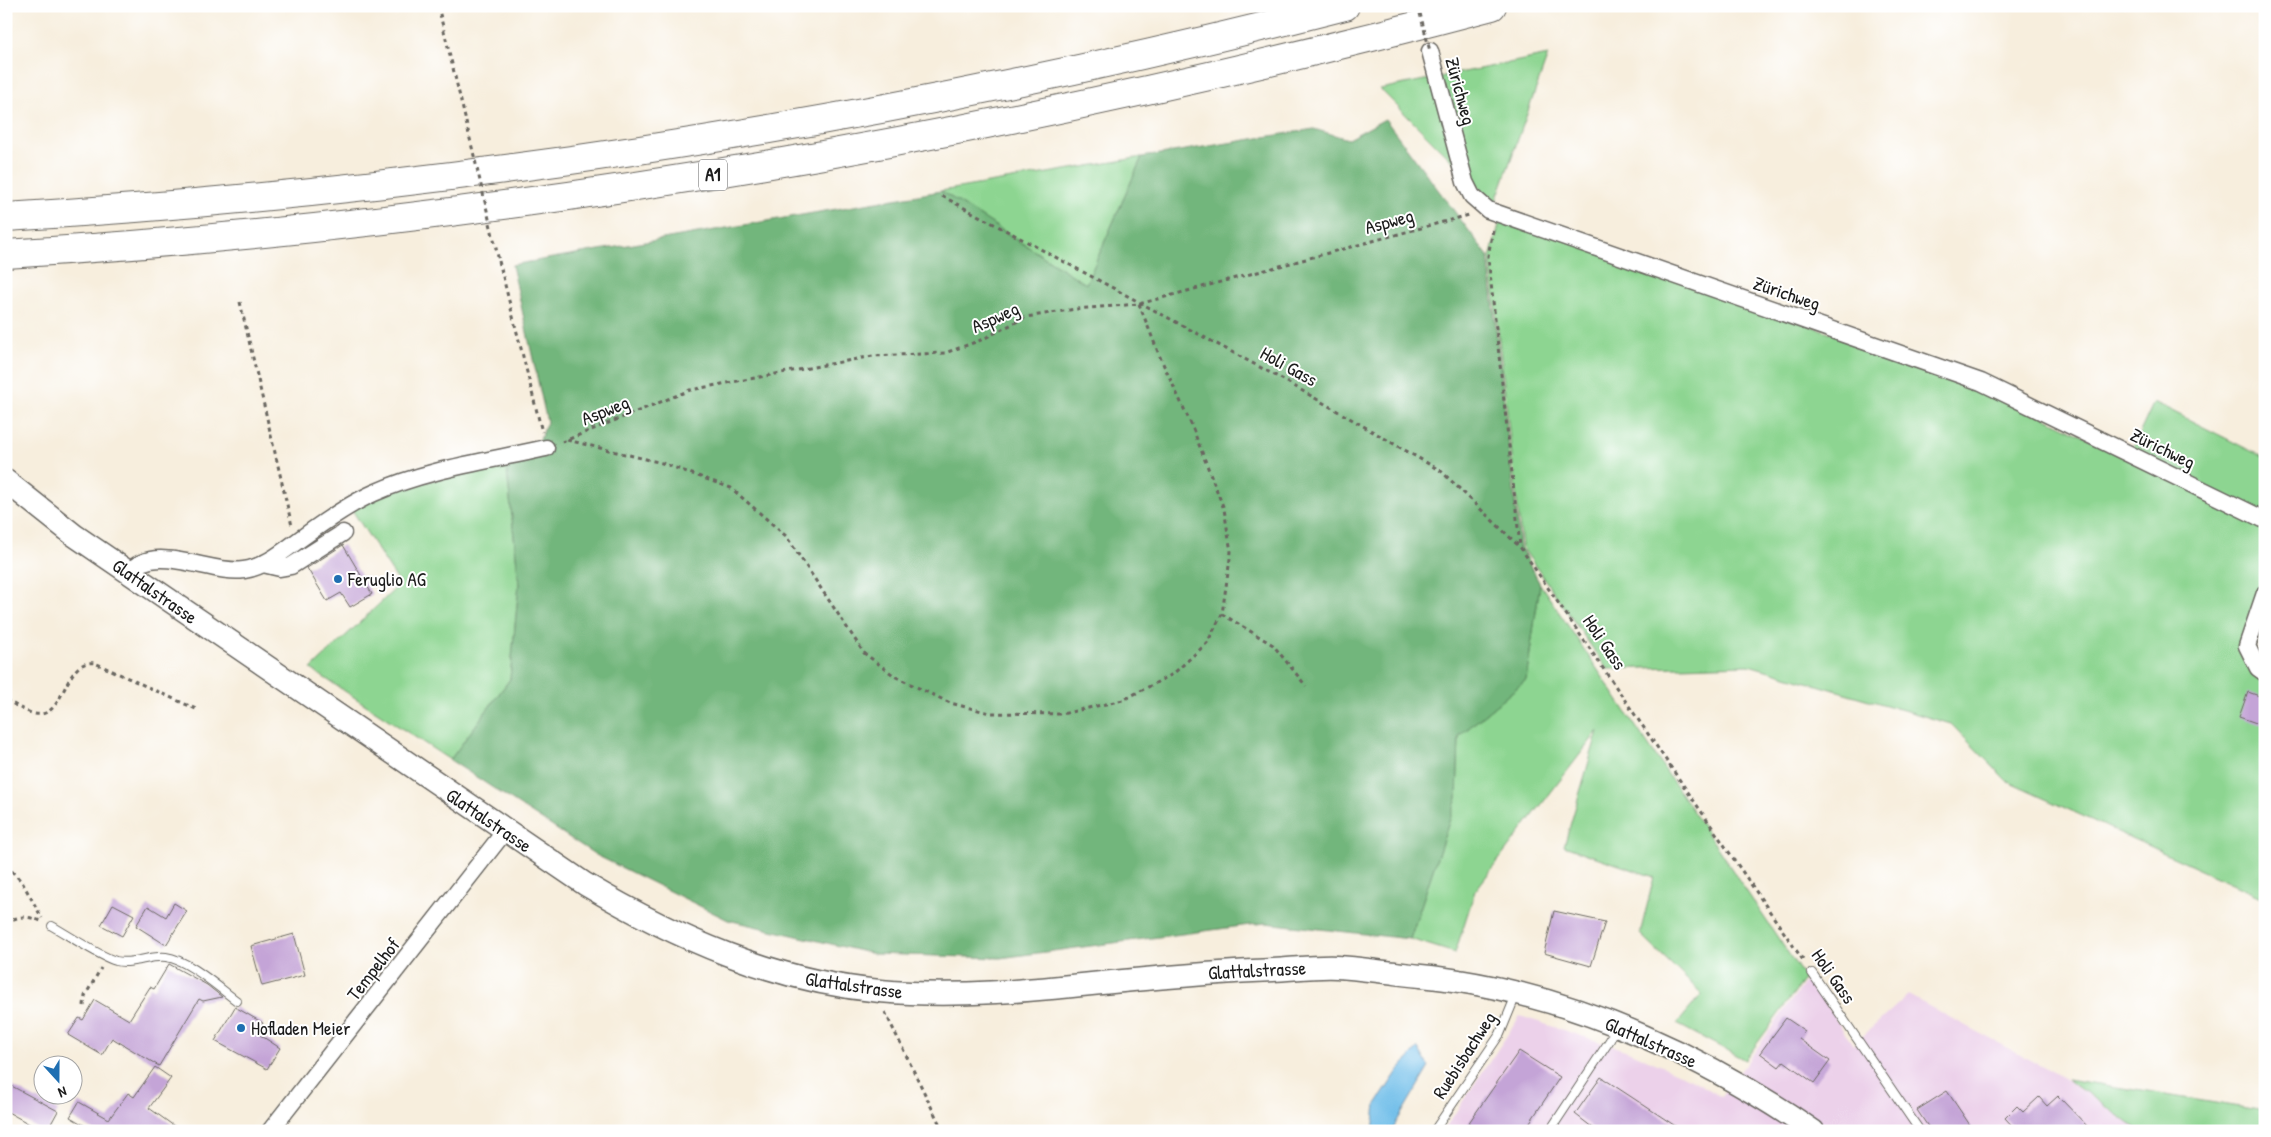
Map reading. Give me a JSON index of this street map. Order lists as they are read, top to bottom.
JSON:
{
  "streets": {
    "highway": ["A1"],
    "street": ["Zürichweg", "Glattalstrasse", "Tempelhof"],
    "lane": ["Holi Gass", "Ruebisbachweg"],
    "path": ["Aspweg"]
  },
  "crossings": [
    ["Zürichweg", "Aspweg"],
    ["Aspweg", "Holi Gass"],
    ["Glattalstrasse", "Tempelhof"],
    ["Glattalstrasse", "Ruebisbachweg"]
  ],
  "places": ["Feruglio AG", "Hofladen Meier"],
  "north": "bottom"
}
